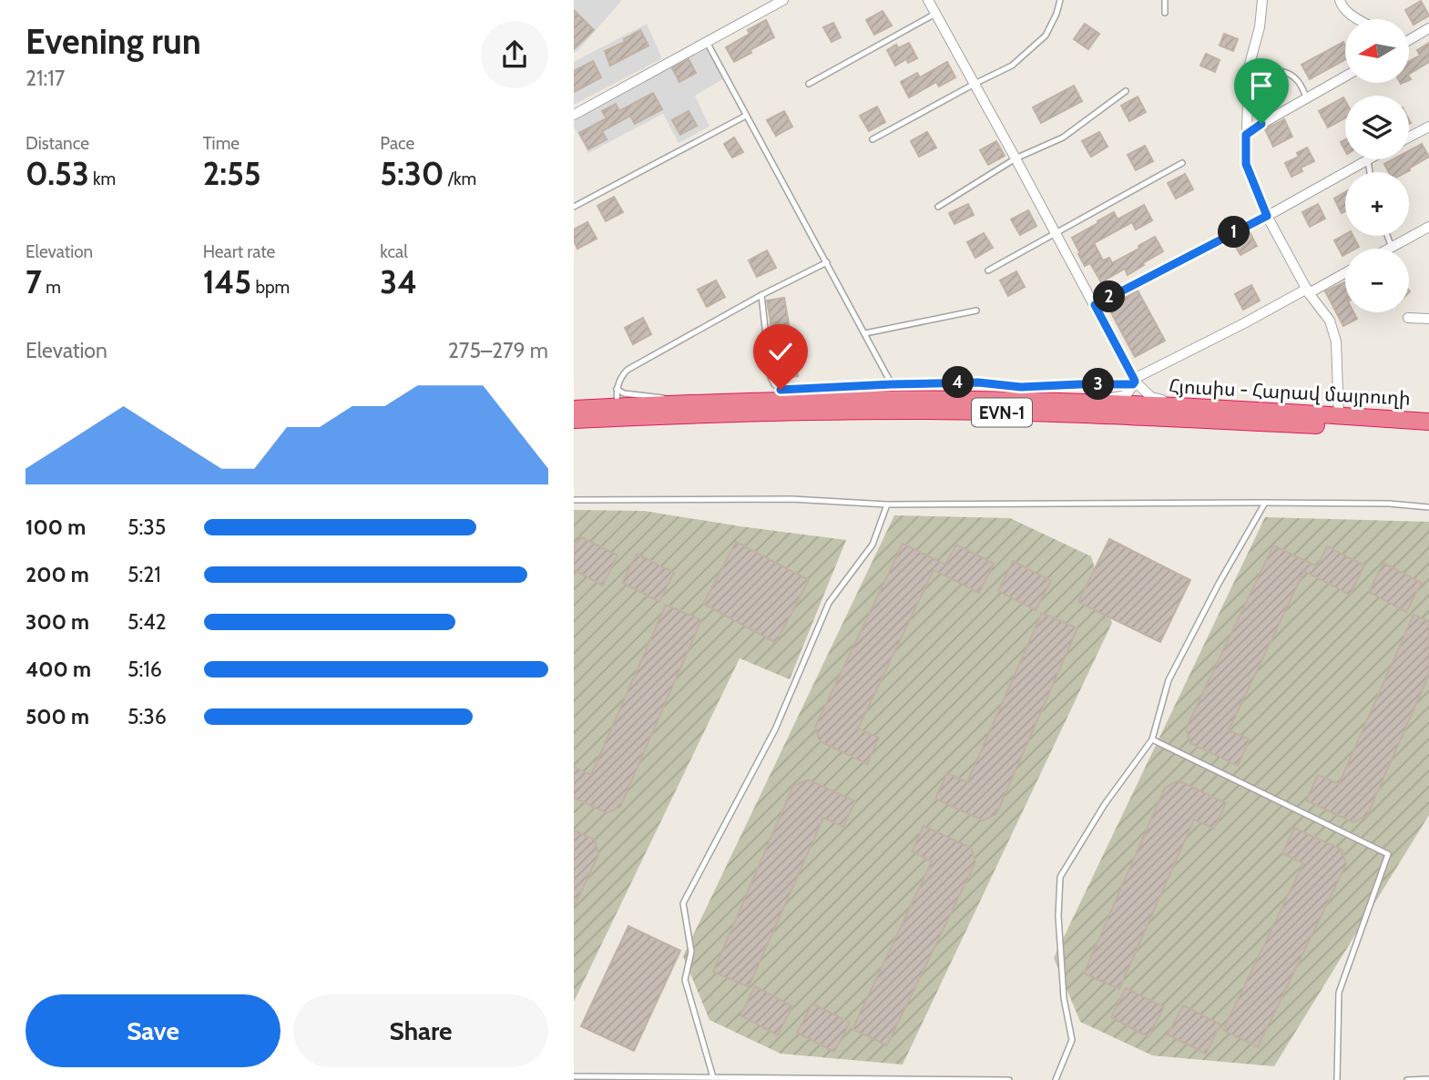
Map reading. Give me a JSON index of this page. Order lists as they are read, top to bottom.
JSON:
{
  "streets": {
    "highway": ["Հյուսիս - Հարավ մայրուղի", "EVN-1"]
  },
  "north": "left",
  "page": {
    "heading": ["Evening run", "21:17"],
    "map_buttons": ["+", "−"],
    "stats": [
      ["Distance", "0.53 km"],
      ["Time", "2:55"],
      ["Pace", "5:30 /km"],
      ["Elevation", "7 m"],
      ["Heart rate", "145 bpm"],
      ["kcal", "34"]
    ],
    "pins": [
      "1",
      "2",
      "4",
      "3"
    ],
    "chart": ["Elevation", "275–279 m"],
    "list": [
      {
        "name": "100 m",
        "note": "5:35"
      },
      {
        "name": "200 m",
        "note": "5:21"
      },
      {
        "name": "300 m",
        "note": "5:42"
      },
      {
        "name": "400 m",
        "note": "5:16"
      },
      {
        "name": "500 m",
        "note": "5:36"
      }
    ],
    "buttons": ["Save", "Share"]
  }
}
